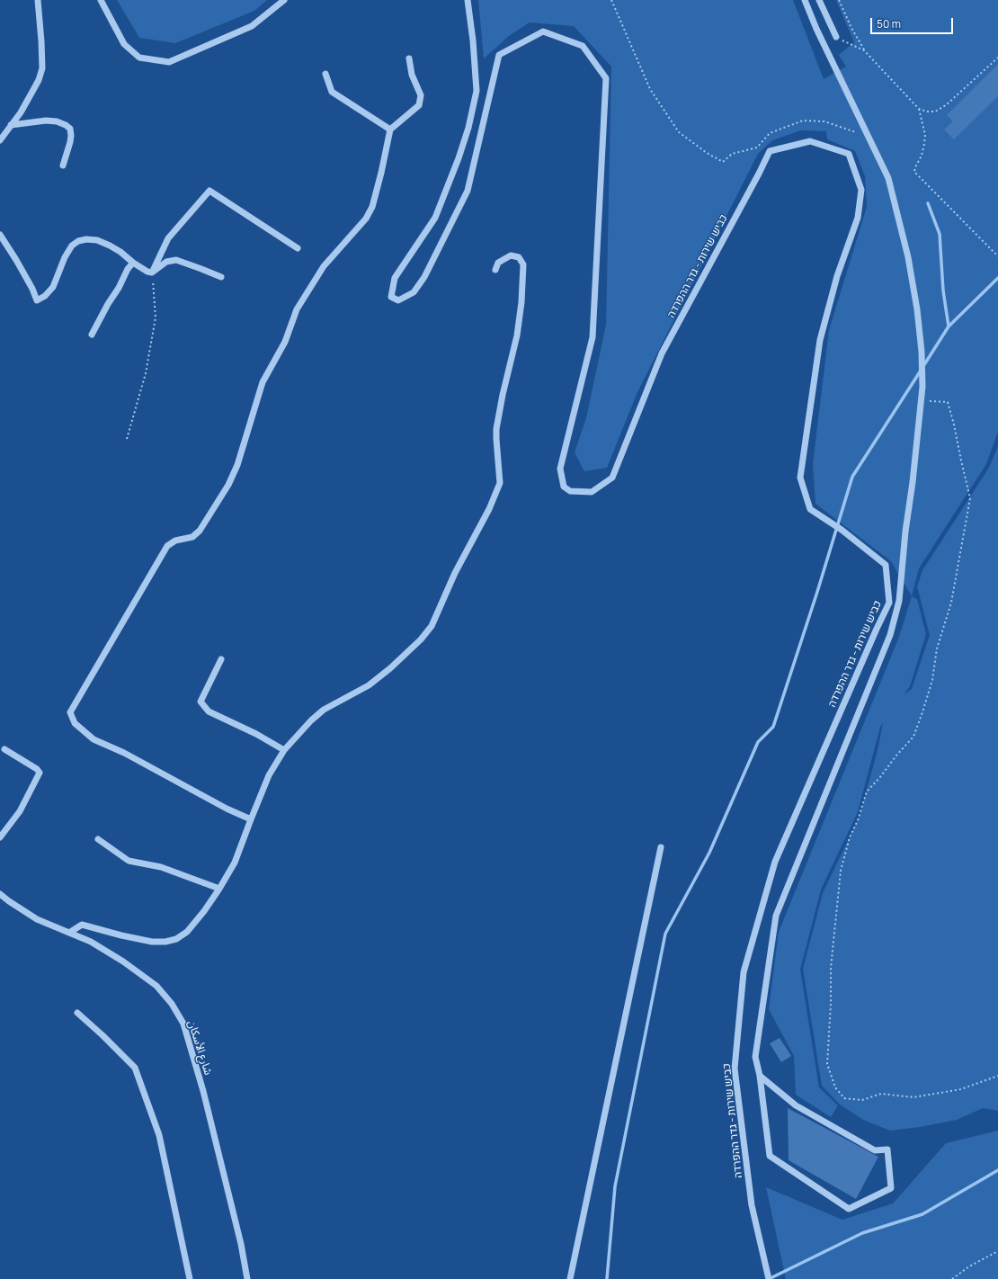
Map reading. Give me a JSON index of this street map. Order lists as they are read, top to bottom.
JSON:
{
  "streets": {
    "street": ["כביש שירות - גדר ההפרדה", "شارع الأسكان"]
  },
  "scale_bar": "50 m"
}
